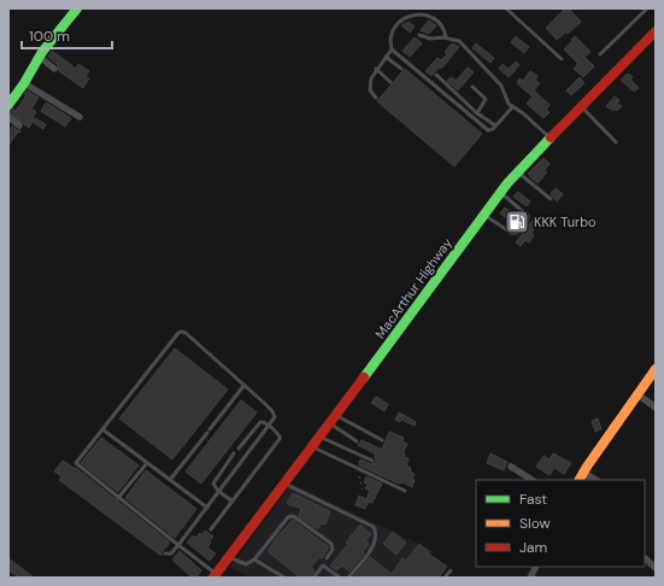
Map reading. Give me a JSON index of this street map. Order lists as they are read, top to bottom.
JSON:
{
  "streets": {
    "main road": ["MacArthur Highway"]
  },
  "places": {
    "fuel station": ["KKK Turbo"]
  },
  "legend": ["Fast", "Slow", "Jam"],
  "scale_bar": "100 m"
}
